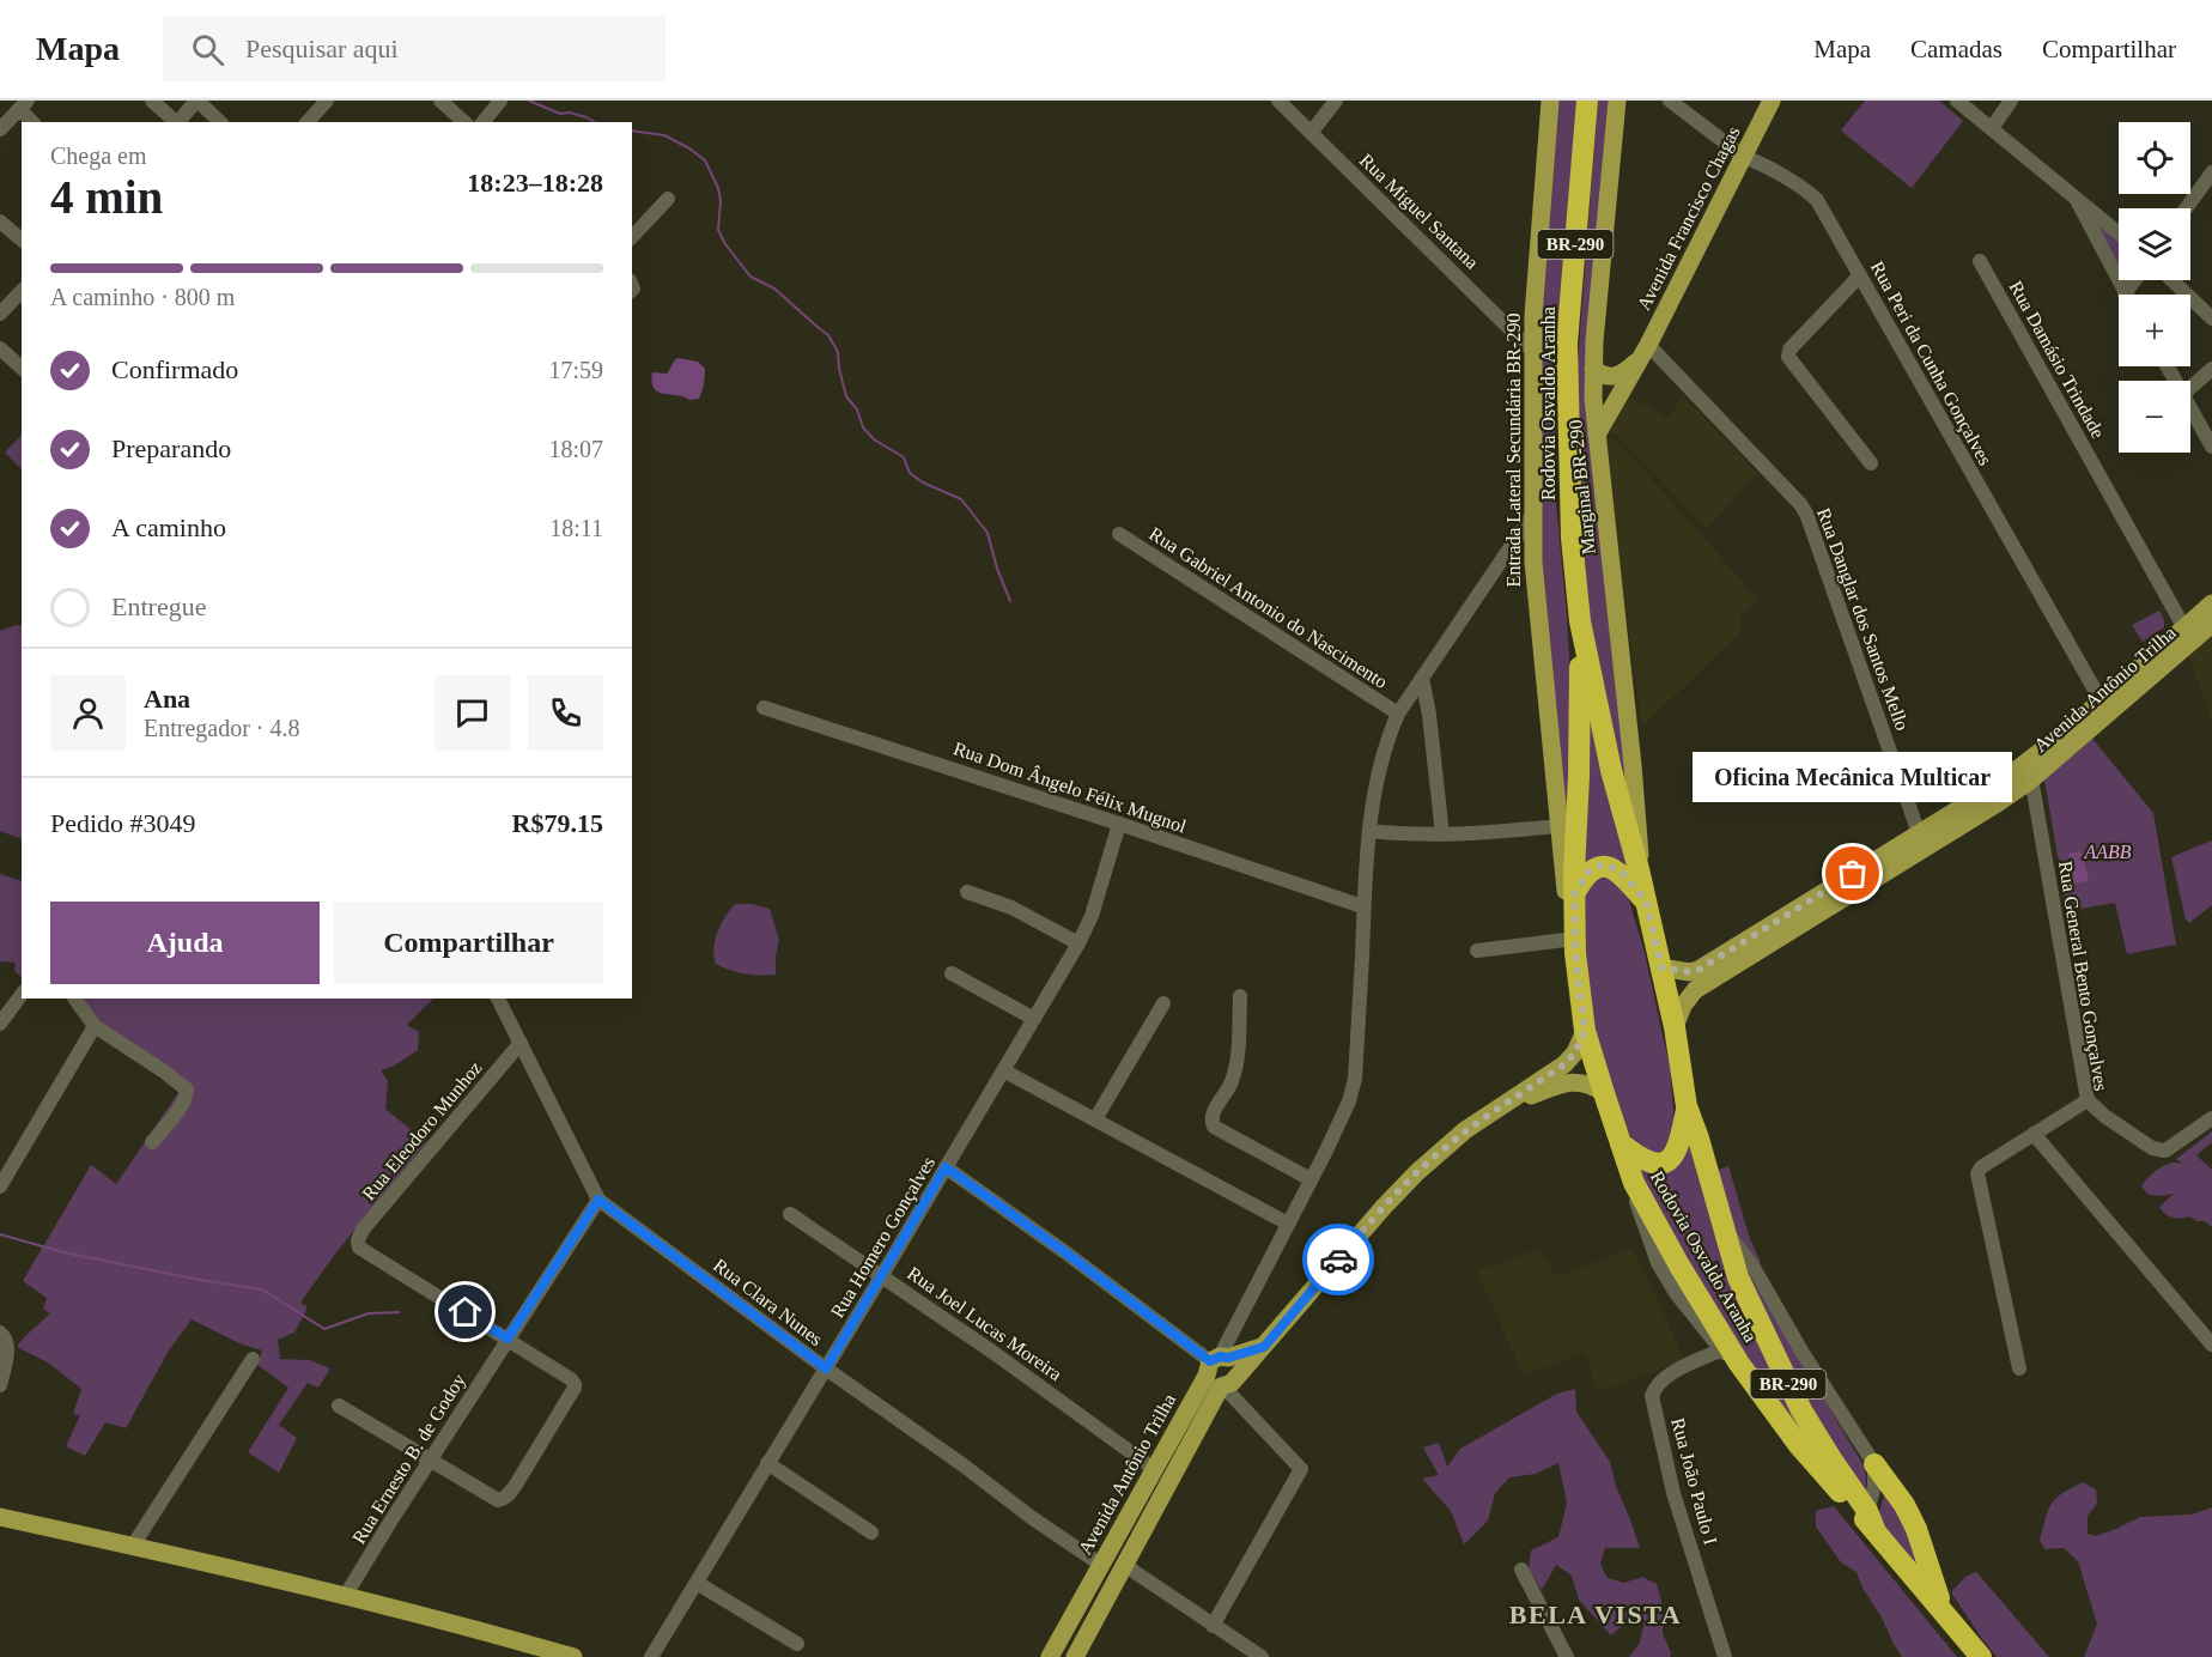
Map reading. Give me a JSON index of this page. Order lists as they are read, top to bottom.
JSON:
{
  "streets": {
    "highway": ["BR-290", "Rodovia Osvaldo Aranha"],
    "main road": [
      "Avenida Francisco Chagas",
      "Entrada Lateral Secundária BR-290",
      "Marginal BR-290",
      "Avenida Antônio Trilha"
    ],
    "street": [
      "Rua Miguel Santana",
      "Rua Damásio Trindade",
      "Rua Peri da Cunha Gonçalves",
      "Rua Gabriel Antonio do Nascimento",
      "Rua Danglar dos Santos Mello",
      "Rua Dom Ângelo Félix Mugnol",
      "Rua General Bento Gonçalves",
      "Rua Eleodoro Munhoz",
      "Rua Homero Gonçalves",
      "Rua Clara Nunes",
      "Rua Joel Lucas Moreira",
      "Rua Ernesto B. de Godoy",
      "Rua João Paulo I"
    ]
  },
  "crossings": [
    ["Rua Miguel Santana", "Entrada Lateral Secundária BR-290"],
    ["Avenida Francisco Chagas", "Rua Peri da Cunha Gonçalves"],
    ["Avenida Francisco Chagas", "Marginal BR-290"],
    ["Avenida Francisco Chagas", "Rua Danglar dos Santos Mello"],
    ["BR-290", "Rodovia Osvaldo Aranha"],
    ["Rua Damásio Trindade", "Avenida Antônio Trilha"],
    ["Rua Peri da Cunha Gonçalves", "Avenida Antônio Trilha"],
    ["Rodovia Osvaldo Aranha", "Entrada Lateral Secundária BR-290"],
    ["Rodovia Osvaldo Aranha", "Marginal BR-290"],
    ["Rodovia Osvaldo Aranha", "Avenida Antônio Trilha"],
    ["Rua Danglar dos Santos Mello", "Avenida Antônio Trilha"],
    ["Avenida Antônio Trilha", "Rua General Bento Gonçalves"],
    ["Avenida Antônio Trilha", "Rua Clara Nunes"],
    ["Avenida Antônio Trilha", "Rua Joel Lucas Moreira"],
    ["Rua Dom Ângelo Félix Mugnol", "Rua Homero Gonçalves"],
    ["Rua Eleodoro Munhoz", "Rua Clara Nunes"],
    ["Rua Eleodoro Munhoz", "Rua Ernesto B. de Godoy"],
    ["Rua Homero Gonçalves", "Rua Clara Nunes"],
    ["Rua Homero Gonçalves", "Rua Joel Lucas Moreira"],
    ["Rua Clara Nunes", "Rua Ernesto B. de Godoy"]
  ],
  "districts": ["BELA VISTA"],
  "parks": ["AABB"],
  "places": ["Oficina Mecânica Multicar"],
  "page": {
    "header": "Mapa",
    "search": "Pesquisar aqui",
    "nav": ["Mapa", "Camadas", "Compartilhar"],
    "map_buttons": ["+", "−"],
    "heading": ["4 min", "Chega em", "18:23–18:28"],
    "panel": [
      "Ana",
      "Entregador · 4.8",
      "Pedido #3049",
      "R$79.15"
    ],
    "bar": "A caminho · 800 m",
    "list": [
      ["Confirmado", "17:59"],
      ["Preparando", "18:07"],
      ["A caminho", "18:11"],
      "Entregue"
    ],
    "bubble": "Oficina Mecânica Multicar",
    "buttons": ["Ajuda", "Compartilhar"]
  }
}
